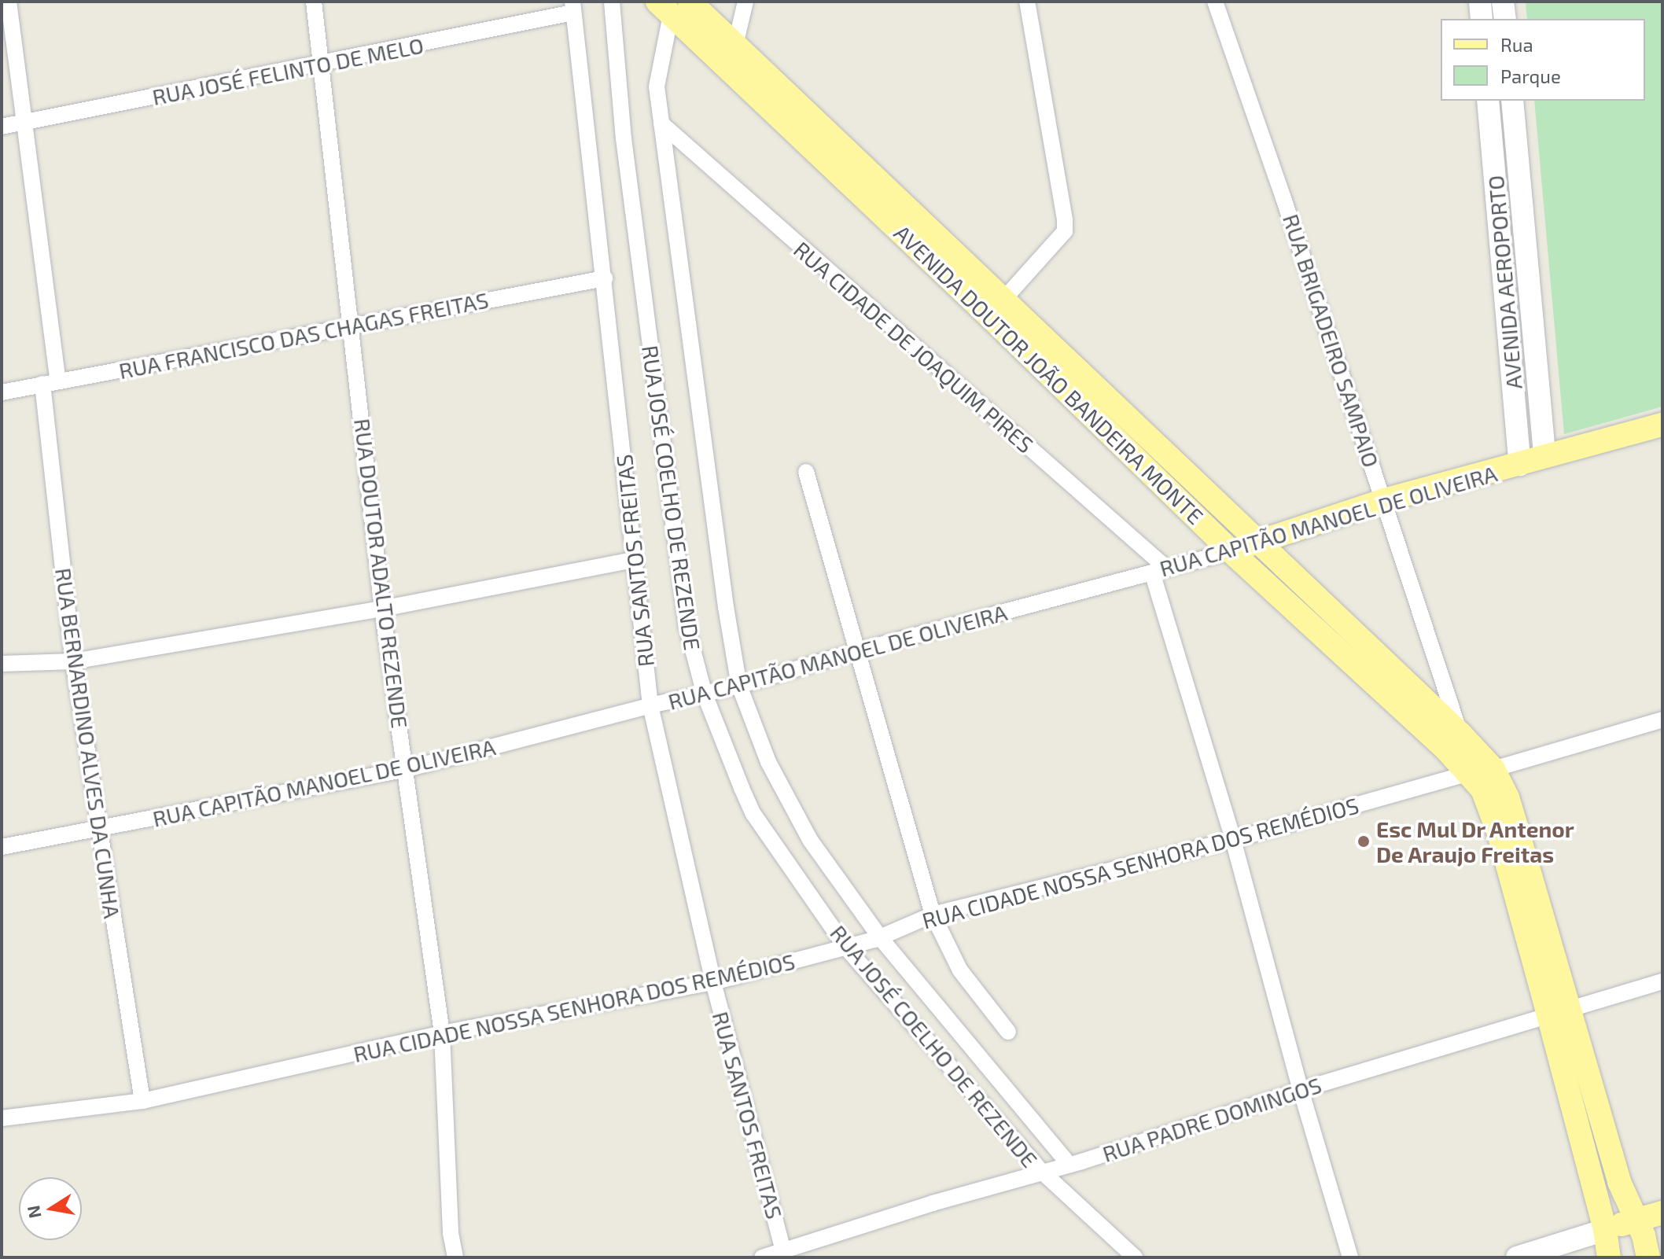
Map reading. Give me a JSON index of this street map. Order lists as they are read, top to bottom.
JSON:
{
  "streets": {
    "main road": ["AVENIDA DOUTOR JOÃO BANDEIRA MONTE", "RUA CAPITÃO MANOEL DE OLIVEIRA"],
    "street": [
      "RUA JOSÉ FELINTO DE MELO",
      "AVENIDA AEROPORTO",
      "RUA FRANCISCO DAS CHAGAS FREITAS",
      "RUA BRIGADEIRO SAMPAIO",
      "RUA CIDADE DE JOAQUIM PIRES",
      "RUA JOSÉ COELHO DE REZENDE",
      "RUA SANTOS FREITAS",
      "RUA DOUTOR ADALTO REZENDE",
      "RUA BERNARDINO ALVES DA CUNHA",
      "RUA CIDADE NOSSA SENHORA DOS REMÉDIOS",
      "RUA PADRE DOMINGOS"
    ]
  },
  "crossings": [
    ["RUA JOSÉ FELINTO DE MELO", "RUA SANTOS FREITAS"],
    ["RUA JOSÉ FELINTO DE MELO", "RUA DOUTOR ADALTO REZENDE"],
    ["RUA JOSÉ FELINTO DE MELO", "RUA BERNARDINO ALVES DA CUNHA"],
    ["AVENIDA AEROPORTO", "RUA CAPITÃO MANOEL DE OLIVEIRA"],
    ["RUA FRANCISCO DAS CHAGAS FREITAS", "RUA SANTOS FREITAS"],
    ["RUA FRANCISCO DAS CHAGAS FREITAS", "RUA DOUTOR ADALTO REZENDE"],
    ["RUA FRANCISCO DAS CHAGAS FREITAS", "RUA BERNARDINO ALVES DA CUNHA"],
    ["RUA BRIGADEIRO SAMPAIO", "AVENIDA DOUTOR JOÃO BANDEIRA MONTE"],
    ["RUA BRIGADEIRO SAMPAIO", "RUA CAPITÃO MANOEL DE OLIVEIRA"],
    ["RUA CIDADE DE JOAQUIM PIRES", "RUA JOSÉ COELHO DE REZENDE"],
    ["RUA CIDADE DE JOAQUIM PIRES", "RUA CAPITÃO MANOEL DE OLIVEIRA"],
    ["AVENIDA DOUTOR JOÃO BANDEIRA MONTE", "RUA JOSÉ COELHO DE REZENDE"],
    ["AVENIDA DOUTOR JOÃO BANDEIRA MONTE", "RUA CAPITÃO MANOEL DE OLIVEIRA"],
    ["AVENIDA DOUTOR JOÃO BANDEIRA MONTE", "RUA CIDADE NOSSA SENHORA DOS REMÉDIOS"],
    ["RUA JOSÉ COELHO DE REZENDE", "RUA CAPITÃO MANOEL DE OLIVEIRA"],
    ["RUA JOSÉ COELHO DE REZENDE", "RUA CIDADE NOSSA SENHORA DOS REMÉDIOS"],
    ["RUA JOSÉ COELHO DE REZENDE", "RUA PADRE DOMINGOS"],
    ["RUA CAPITÃO MANOEL DE OLIVEIRA", "RUA SANTOS FREITAS"],
    ["RUA CAPITÃO MANOEL DE OLIVEIRA", "RUA DOUTOR ADALTO REZENDE"],
    ["RUA CAPITÃO MANOEL DE OLIVEIRA", "RUA BERNARDINO ALVES DA CUNHA"],
    ["RUA SANTOS FREITAS", "RUA CIDADE NOSSA SENHORA DOS REMÉDIOS"],
    ["RUA SANTOS FREITAS", "RUA PADRE DOMINGOS"],
    ["RUA DOUTOR ADALTO REZENDE", "RUA CIDADE NOSSA SENHORA DOS REMÉDIOS"],
    ["RUA BERNARDINO ALVES DA CUNHA", "RUA CIDADE NOSSA SENHORA DOS REMÉDIOS"]
  ],
  "places": ["Esc Mul Dr Antenor De Araujo Freitas"],
  "legend": ["Rua", "Parque"],
  "north": "left"
}
